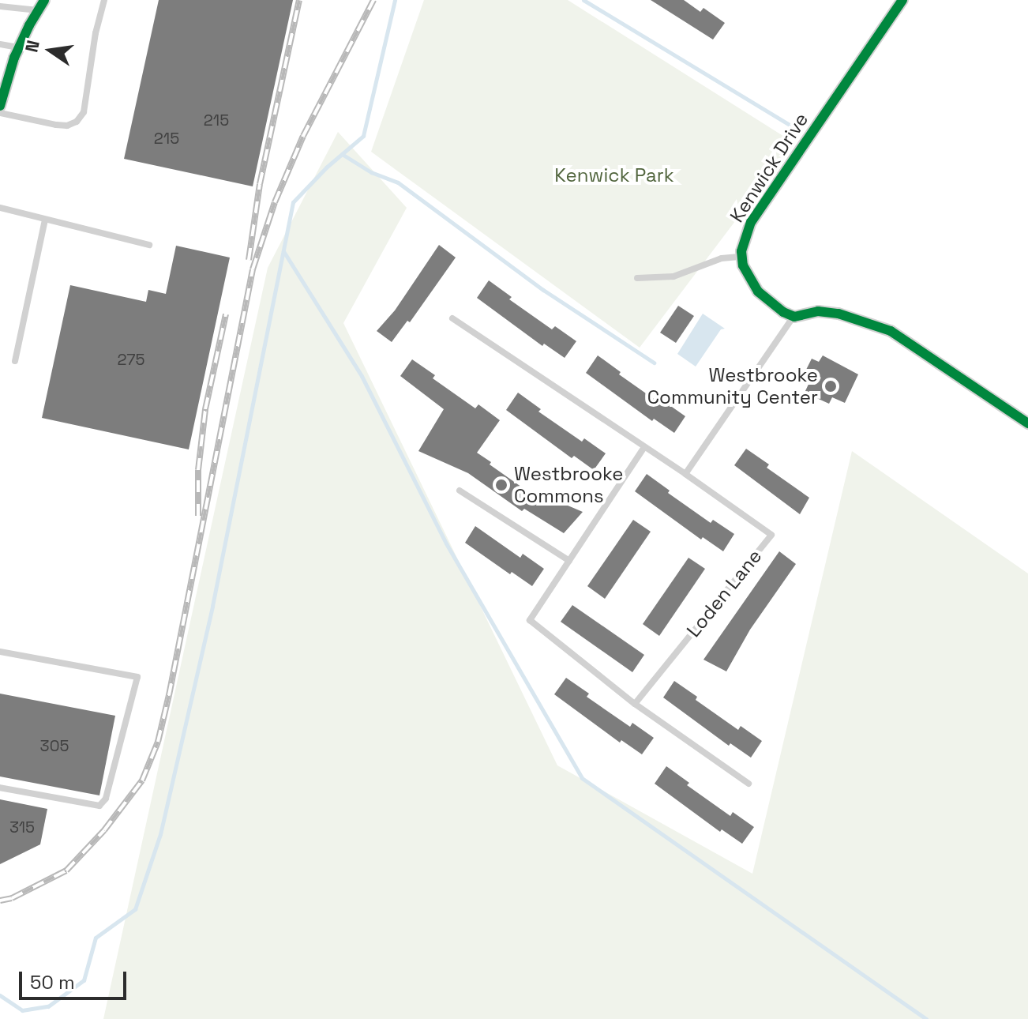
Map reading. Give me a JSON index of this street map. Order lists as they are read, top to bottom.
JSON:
{
  "streets": {
    "street": ["Kenwick Drive"],
    "lane": ["Loden Lane"]
  },
  "parks": ["Kenwick Park"],
  "places": ["Westbrooke Community Center", "Westbrooke Commons"],
  "house_numbers": [
    "215",
    "215",
    "275",
    "305",
    "315"
  ],
  "scale_bar": "50 m",
  "north": "left"
}
